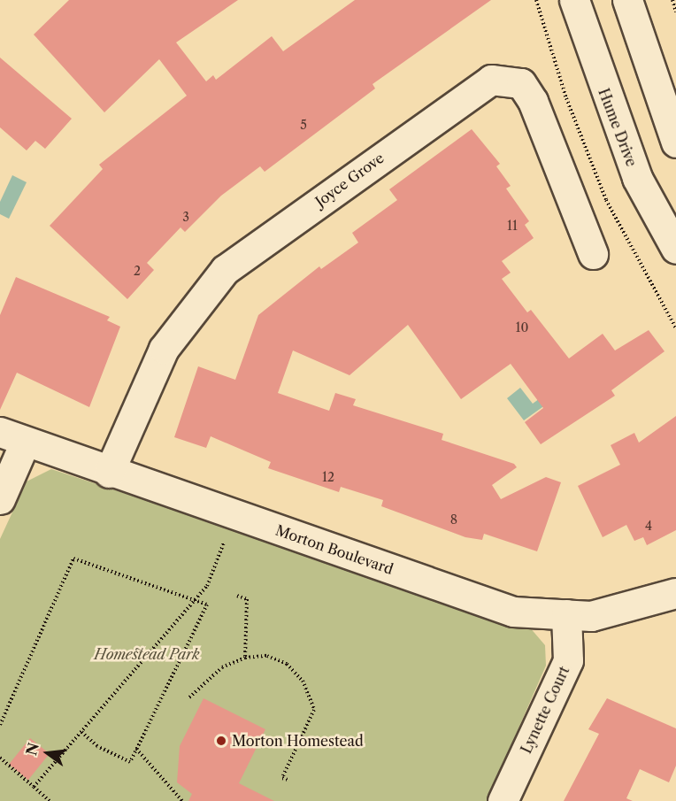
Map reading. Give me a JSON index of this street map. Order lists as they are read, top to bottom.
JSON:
{
  "streets": {
    "street": [
      "Hume Drive",
      "Joyce Grove",
      "Morton Boulevard",
      "Lynette Court"
    ]
  },
  "crossings": [
    ["Joyce Grove", "Morton Boulevard"],
    ["Morton Boulevard", "Lynette Court"]
  ],
  "parks": ["Homestead Park"],
  "places": ["Morton Homestead"],
  "house_numbers": [
    "5",
    "3",
    "11",
    "2",
    "10",
    "12",
    "8",
    "4"
  ],
  "north": "left"
}
